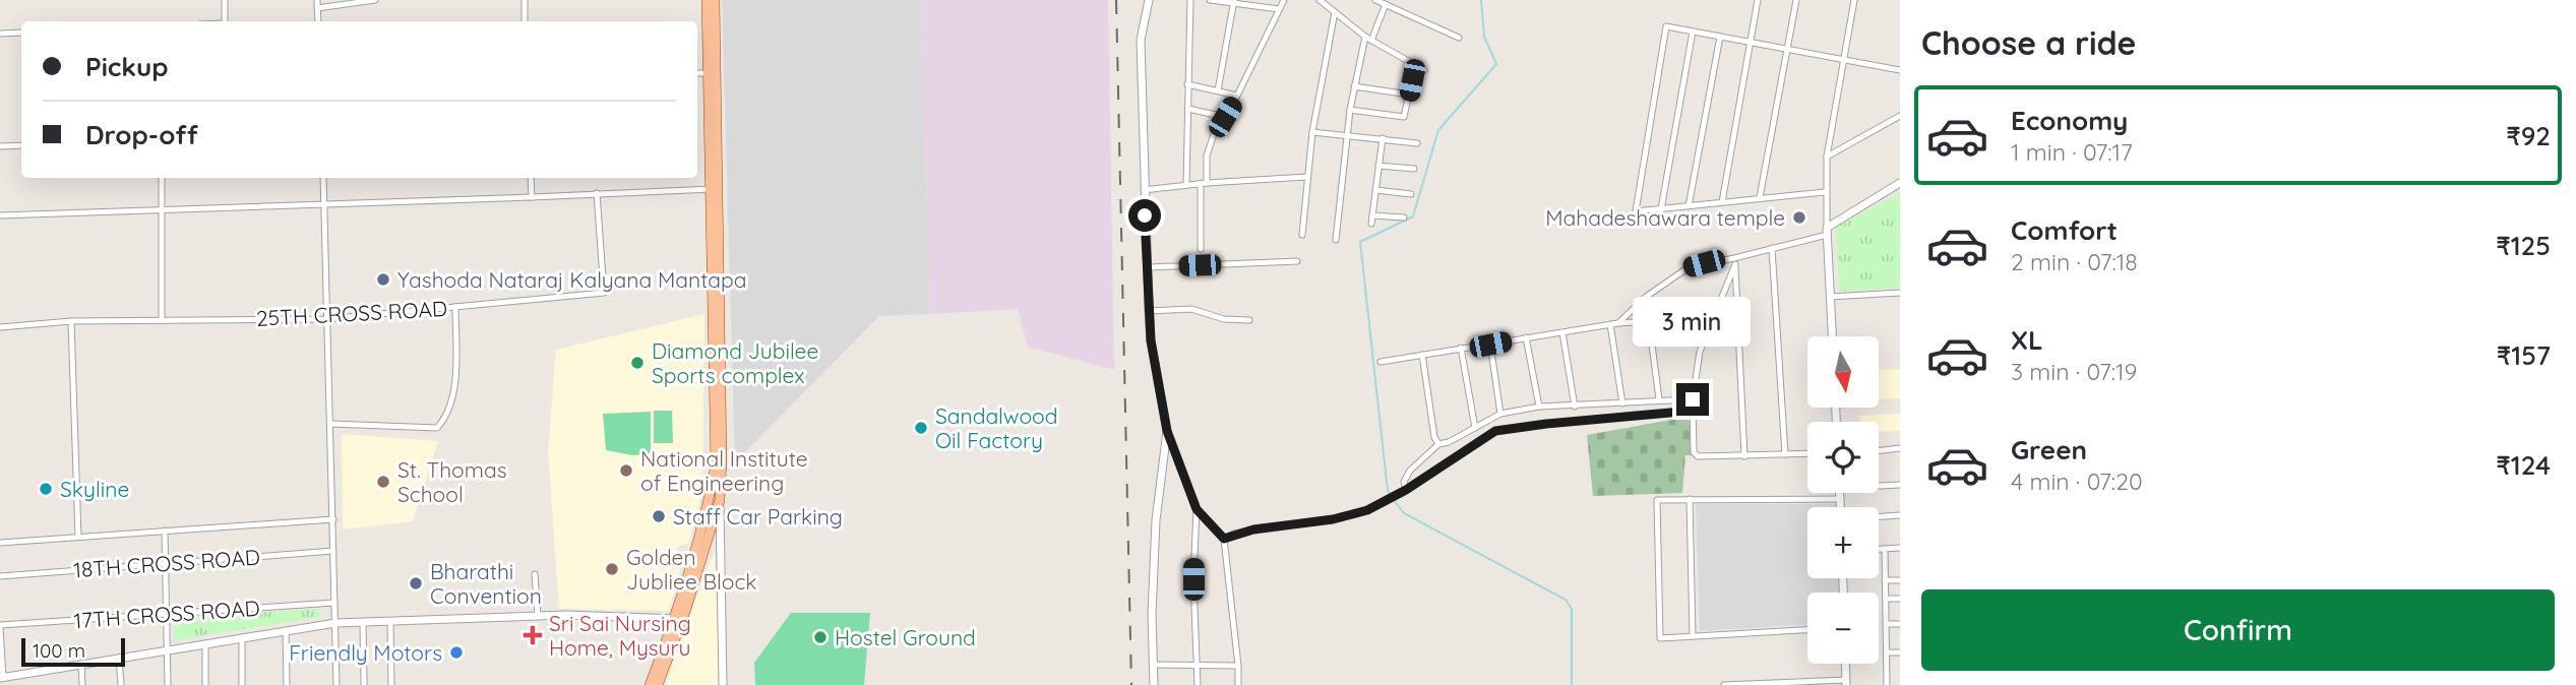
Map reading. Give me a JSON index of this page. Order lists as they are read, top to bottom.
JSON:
{
  "streets": {
    "street": ["25TH CROSS ROAD", "18TH CROSS ROAD", "17TH CROSS ROAD"]
  },
  "places": {
    "other": [
      "Mahadeshawara temple",
      "Yashoda Nataraj Kalyana Mantapa",
      "Diamond Jubilee Sports complex",
      "Sandalwood Oil Factory",
      "National Institute of Engineering",
      "St. Thomas School",
      "Skyline",
      "Staff Car Parking",
      "Golden Jubliee Block",
      "Bharathi Convention",
      "Hostel Ground",
      "Friendly Motors"
    ],
    "health": ["Sri Sai Nursing Home, Mysuru"]
  },
  "scale_bar": "100 m",
  "north": "bottom",
  "page": {
    "heading": "Choose a ride",
    "banner": ["Pickup", "Drop-off"],
    "list": [
      {
        "name": "Economy",
        "note": "1 min · 07:17",
        "value": "₹92"
      },
      {
        "name": "Comfort",
        "note": "2 min · 07:18",
        "value": "₹125"
      },
      {
        "name": "XL",
        "note": "3 min · 07:19",
        "value": "₹157"
      },
      {
        "name": "Green",
        "note": "4 min · 07:20",
        "value": "₹124"
      }
    ],
    "bubble": "3 min",
    "map_buttons": ["+", "−"],
    "buttons": "Confirm",
    "scale": "100 m"
  }
}
